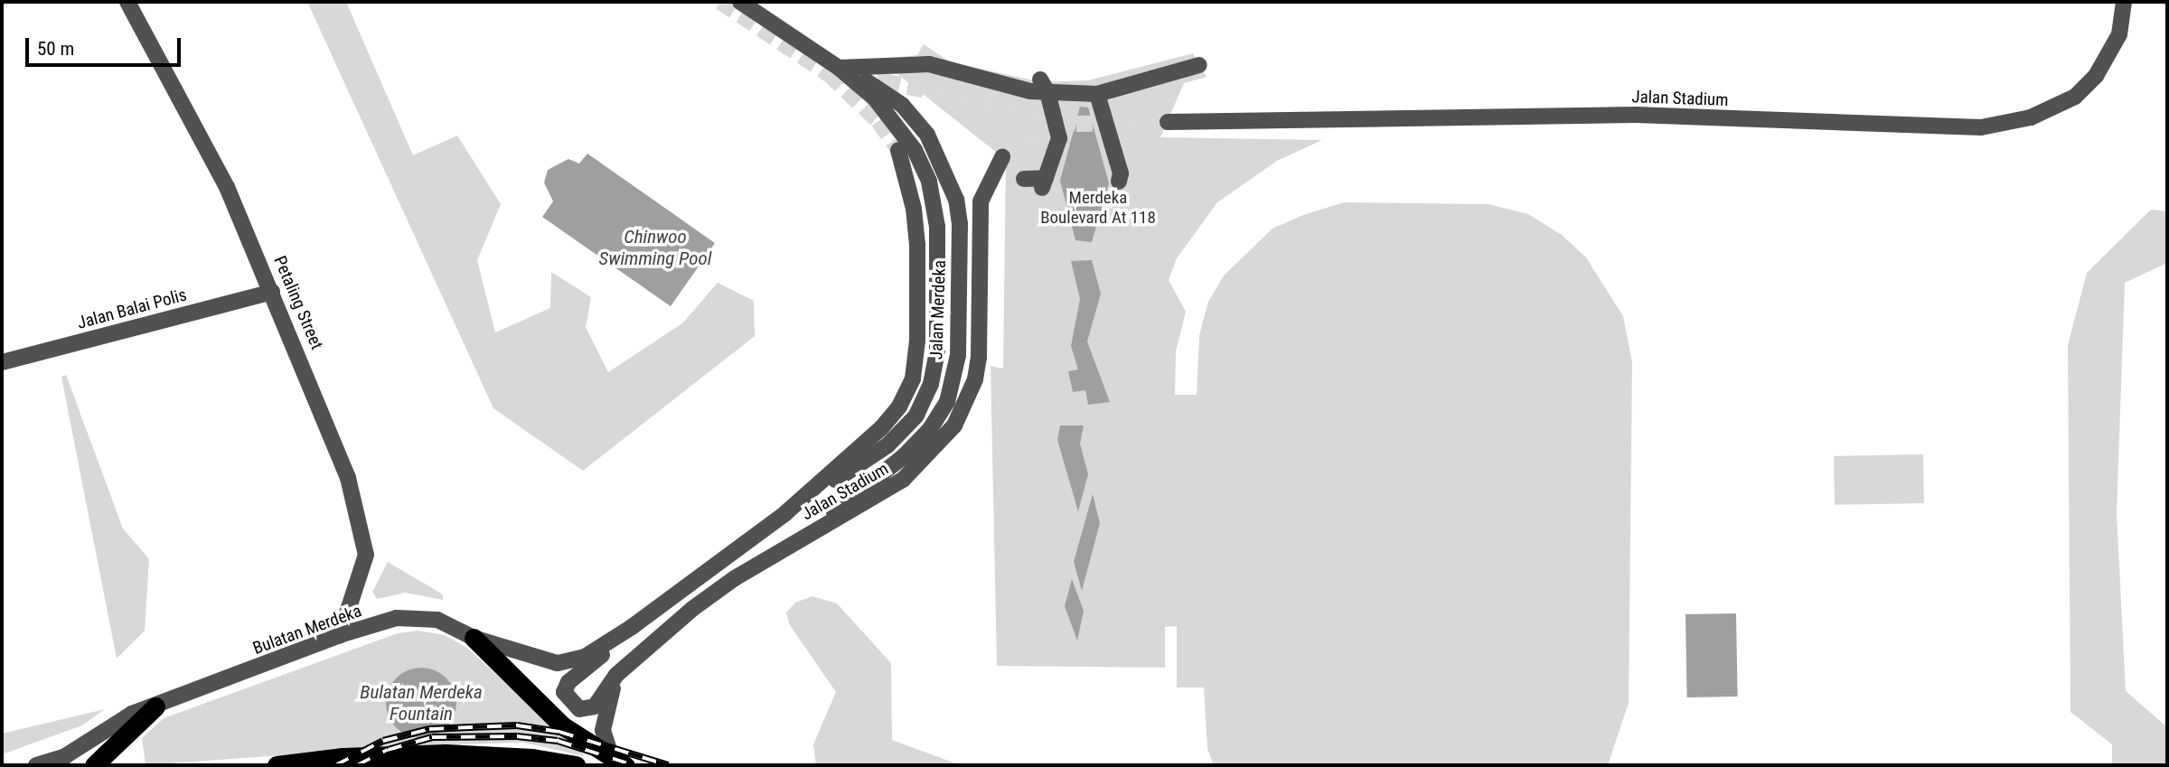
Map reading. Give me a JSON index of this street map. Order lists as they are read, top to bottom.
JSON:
{
  "streets": {
    "street": [
      "Jalan Stadium",
      "Petaling Street",
      "Jalan Balai Polis",
      "Jalan Merdeka",
      "Bulatan Merdeka"
    ]
  },
  "crossings": [
    ["Jalan Stadium", "Jalan Merdeka"],
    ["Jalan Stadium", "Bulatan Merdeka"],
    ["Petaling Street", "Jalan Balai Polis"],
    ["Petaling Street", "Bulatan Merdeka"]
  ],
  "water": ["Chinwoo Swimming Pool", "Bulatan Merdeka Fountain"],
  "parks": ["Merdeka Boulevard At 118"],
  "scale_bar": "50 m"
}
